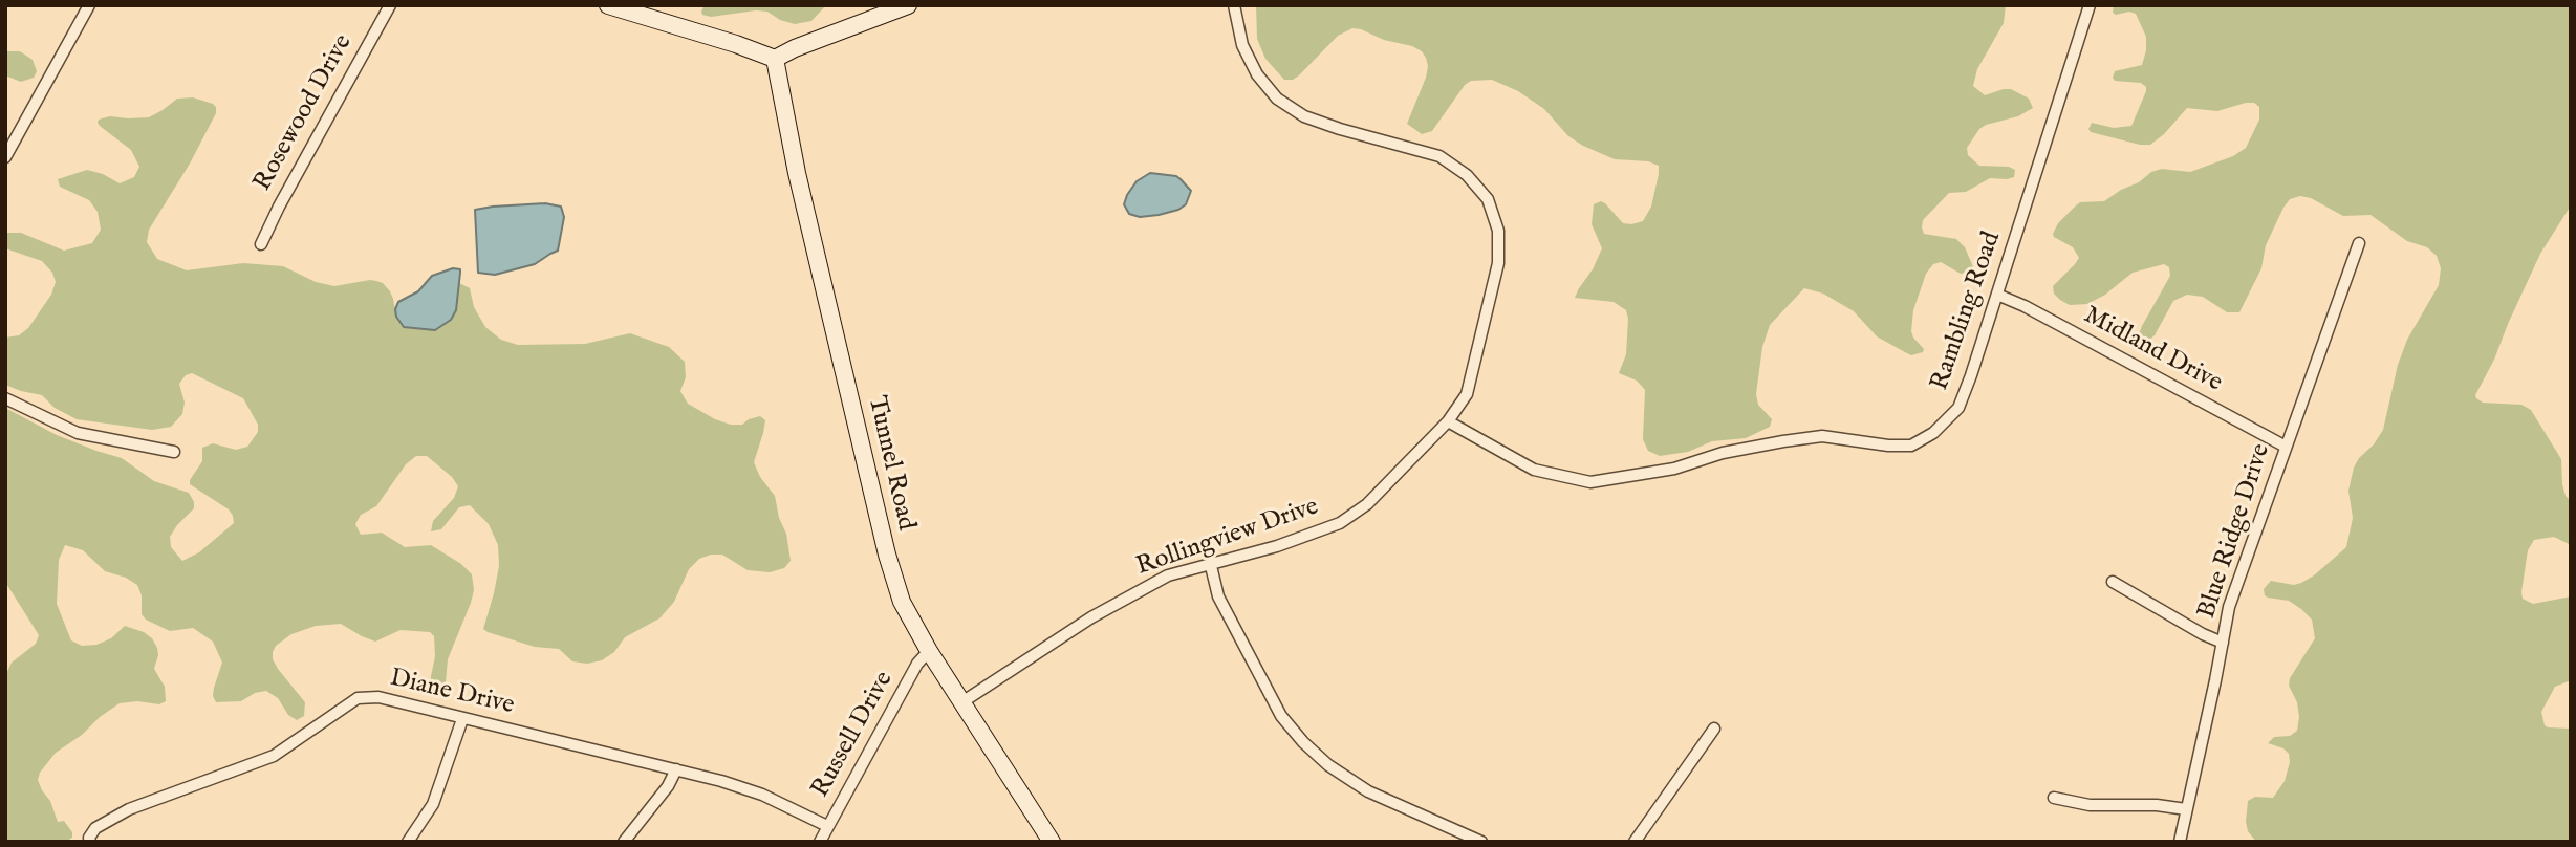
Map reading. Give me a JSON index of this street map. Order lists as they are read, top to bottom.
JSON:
{
  "streets": {
    "main road": ["Tunnel Road"],
    "street": [
      "Rosewood Drive",
      "Rambling Road",
      "Midland Drive",
      "Blue Ridge Drive",
      "Rollingview Drive",
      "Diane Drive",
      "Russell Drive"
    ]
  },
  "crossings": [
    ["Rambling Road", "Midland Drive"],
    ["Rambling Road", "Rollingview Drive"],
    ["Midland Drive", "Blue Ridge Drive"],
    ["Tunnel Road", "Rollingview Drive"],
    ["Tunnel Road", "Russell Drive"],
    ["Diane Drive", "Russell Drive"]
  ]
}
